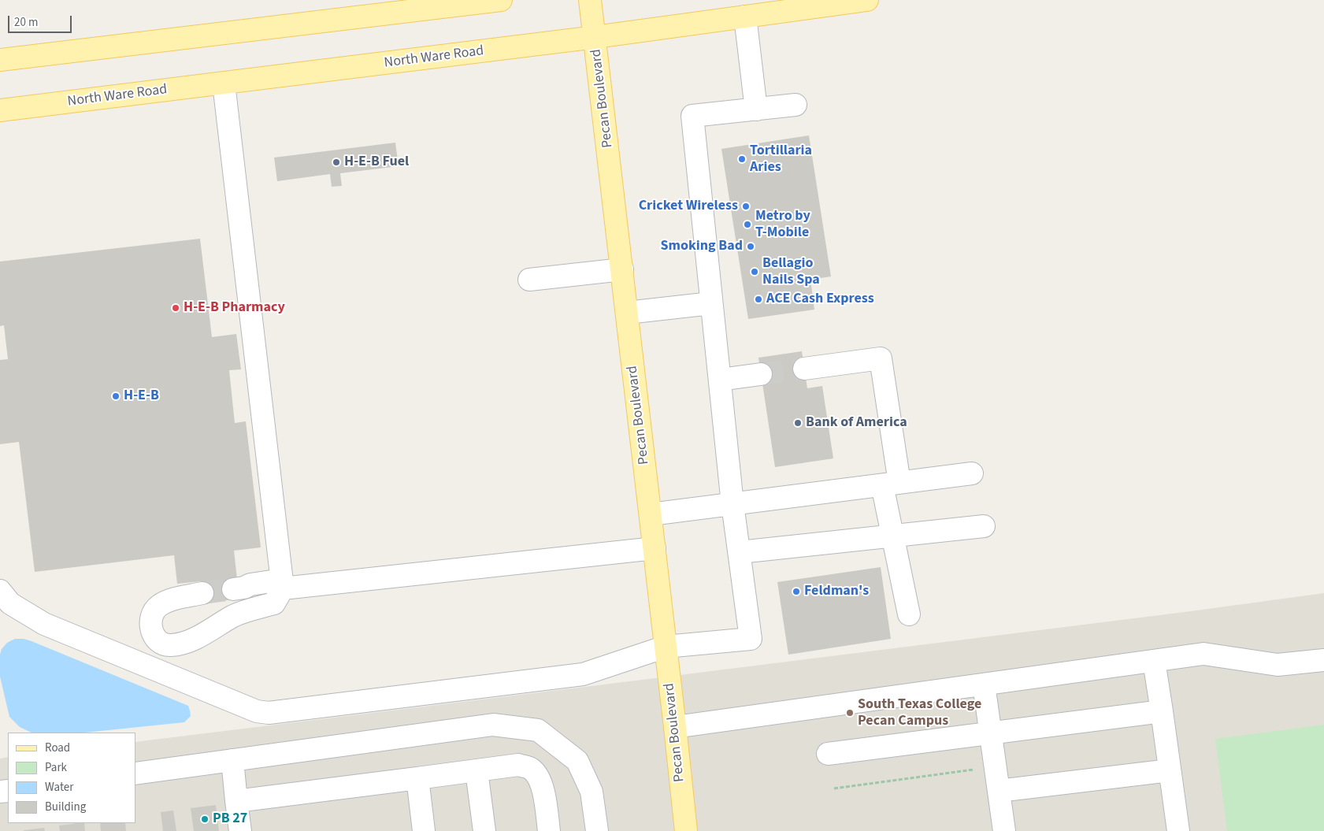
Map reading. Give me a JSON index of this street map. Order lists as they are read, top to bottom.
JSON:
{
  "streets": {
    "main road": ["North Ware Road", "Pecan Boulevard"]
  },
  "crossings": [
    ["North Ware Road", "Pecan Boulevard"]
  ],
  "places": [
    "Tortillaria Aries",
    "H-E-B Fuel",
    "Cricket Wireless",
    "Metro by T-Mobile",
    "Smoking Bad",
    "Bellagio Nails Spa",
    "ACE Cash Express",
    "H-E-B Pharmacy",
    "H-E-B",
    "Bank of America",
    "Feldman's",
    "South Texas College Pecan Campus",
    "PB 27"
  ],
  "legend": [
    "Road",
    "Park",
    "Water",
    "Building"
  ],
  "scale_bar": "20 m"
}
